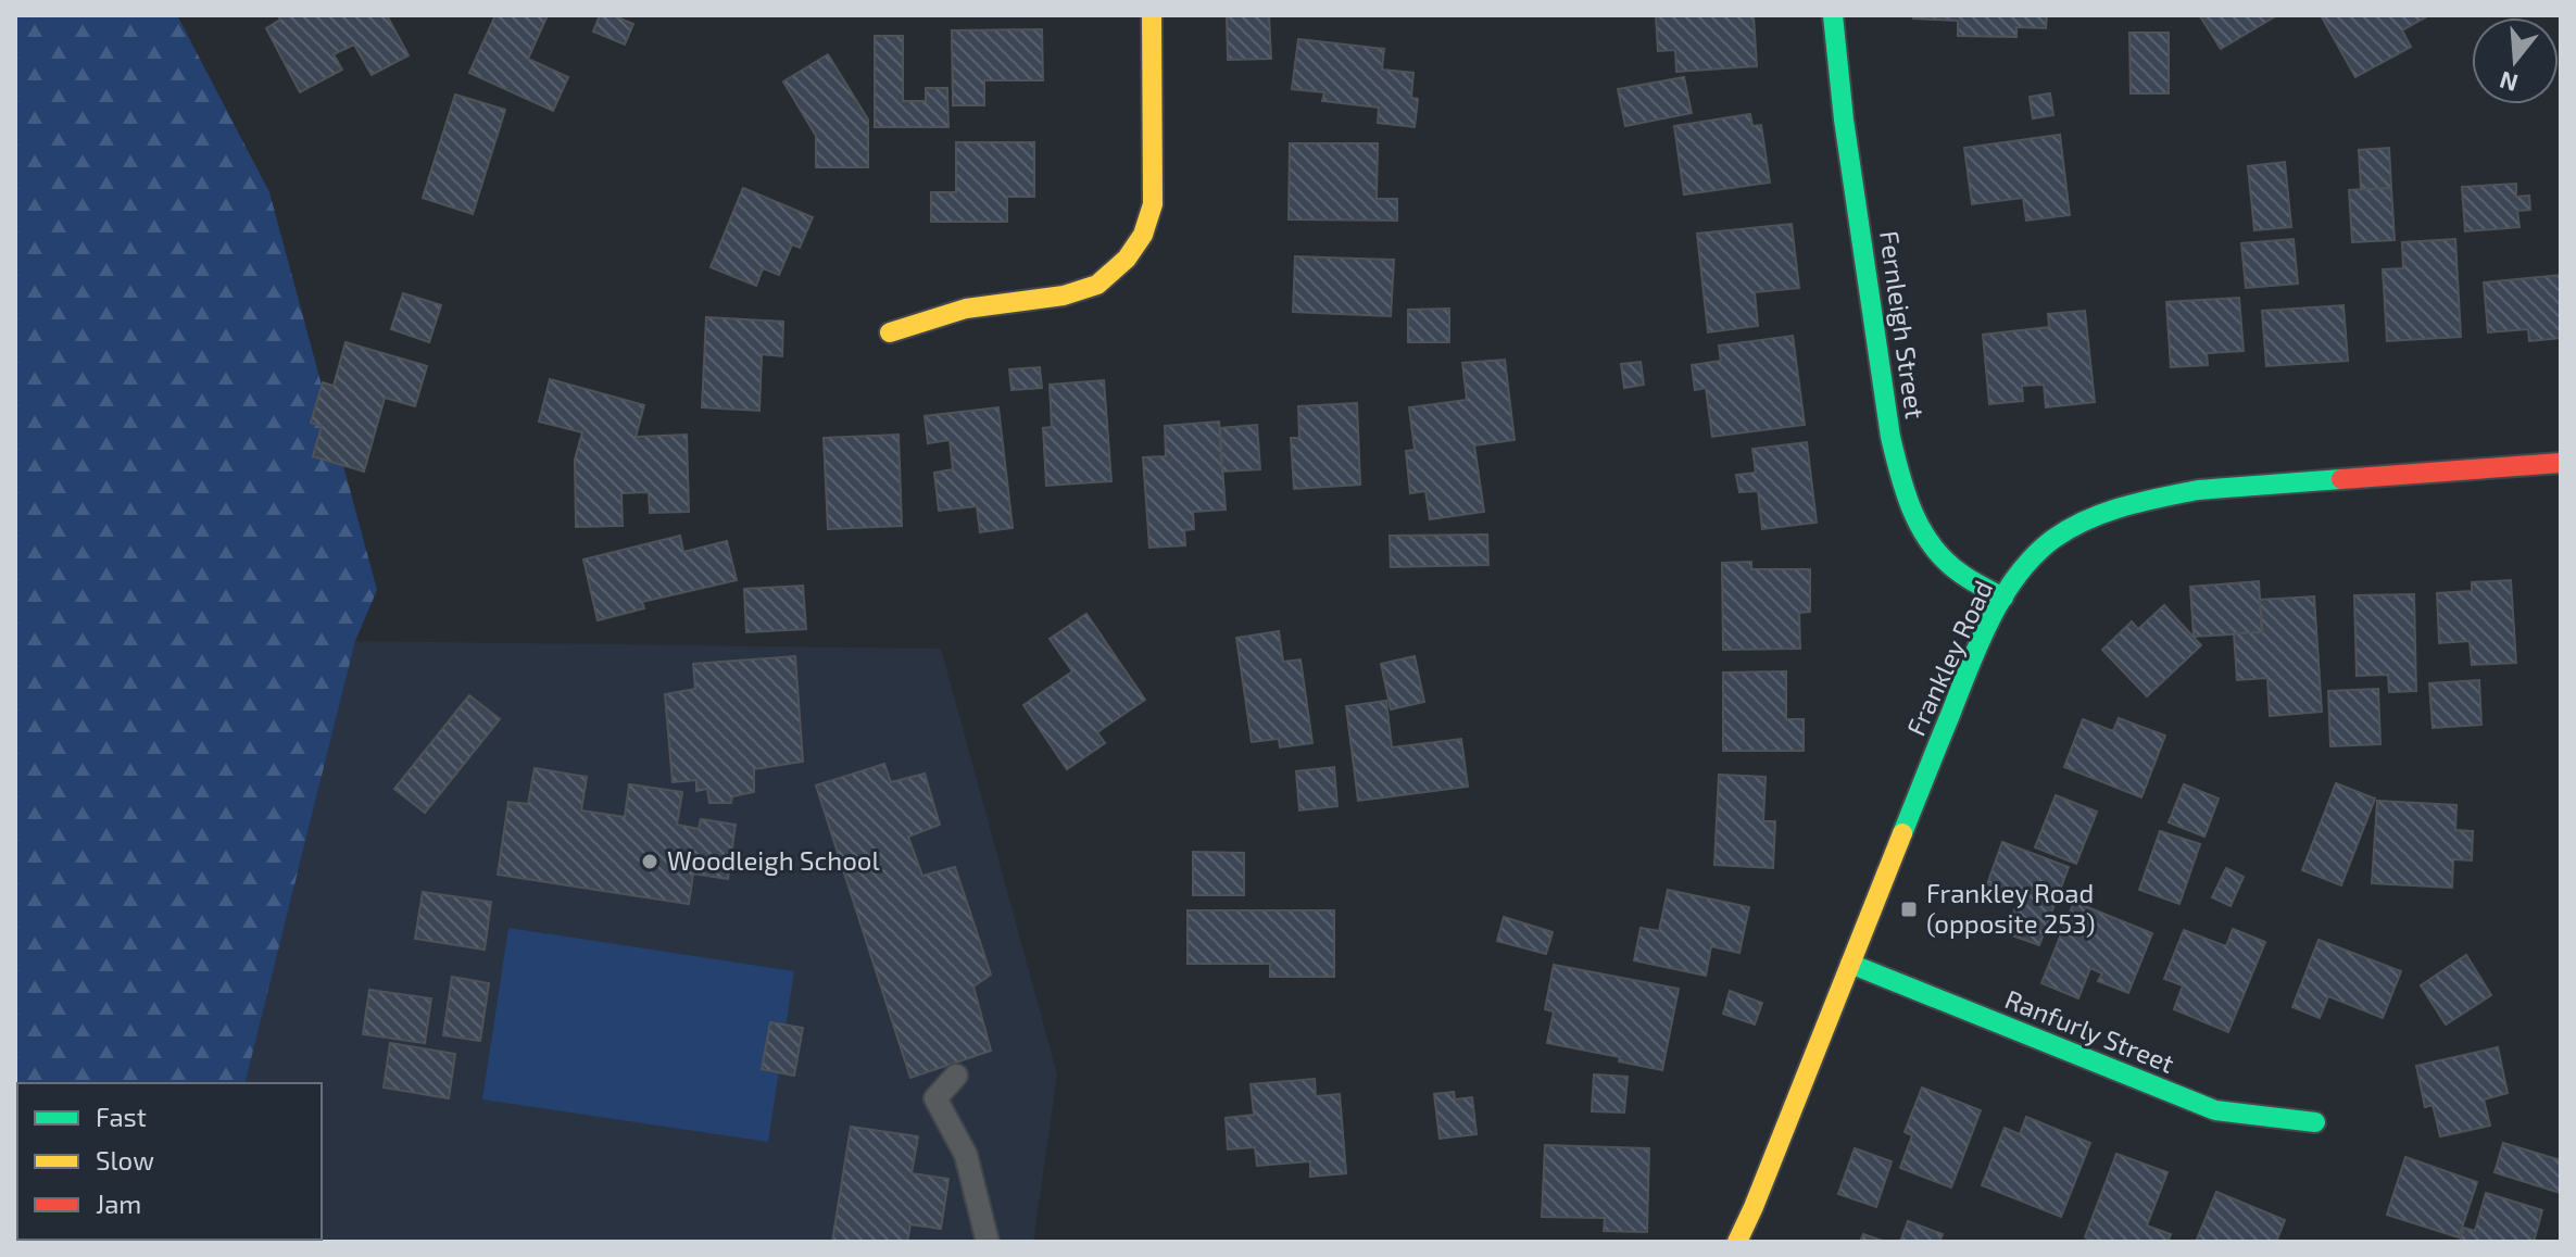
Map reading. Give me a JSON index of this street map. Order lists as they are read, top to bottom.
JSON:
{
  "streets": {
    "street": ["Fernleigh Street", "Frankley Road", "Ranfurly Street"]
  },
  "crossings": [
    ["Fernleigh Street", "Frankley Road"],
    ["Frankley Road", "Ranfurly Street"]
  ],
  "places": {
    "other": ["Woodleigh School"],
    "transit": ["Frankley Road (opposite 253)"]
  },
  "legend": ["Fast", "Slow", "Jam"],
  "north": "bottom"
}
